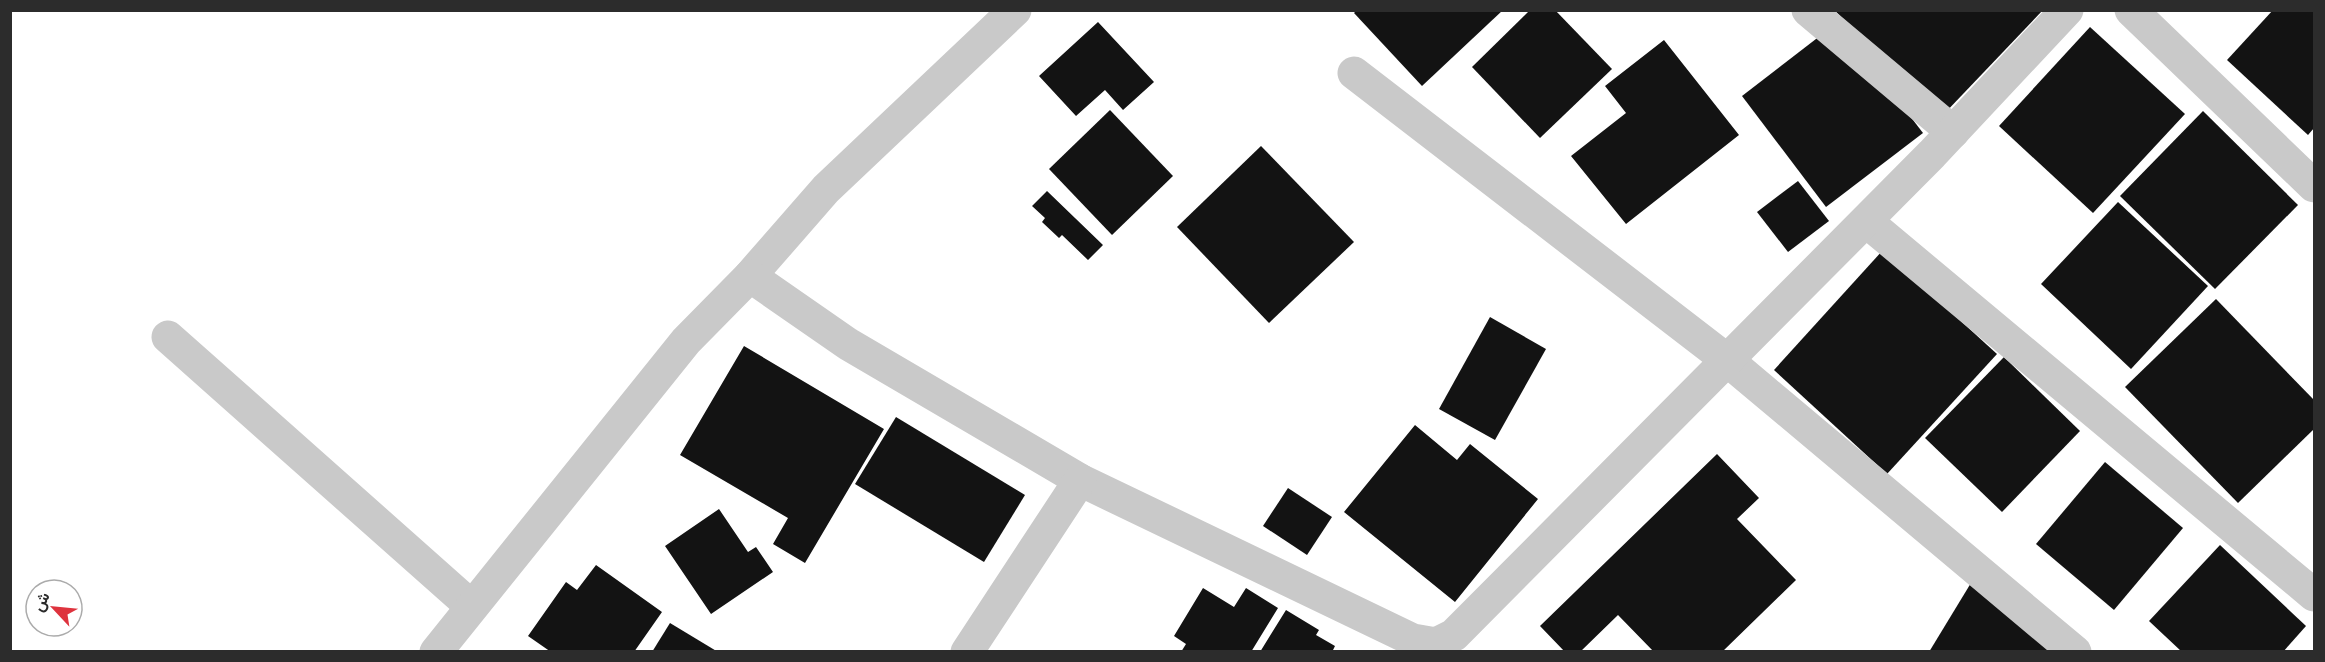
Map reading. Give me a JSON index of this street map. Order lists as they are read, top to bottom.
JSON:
{
  "north": "top left"
}
